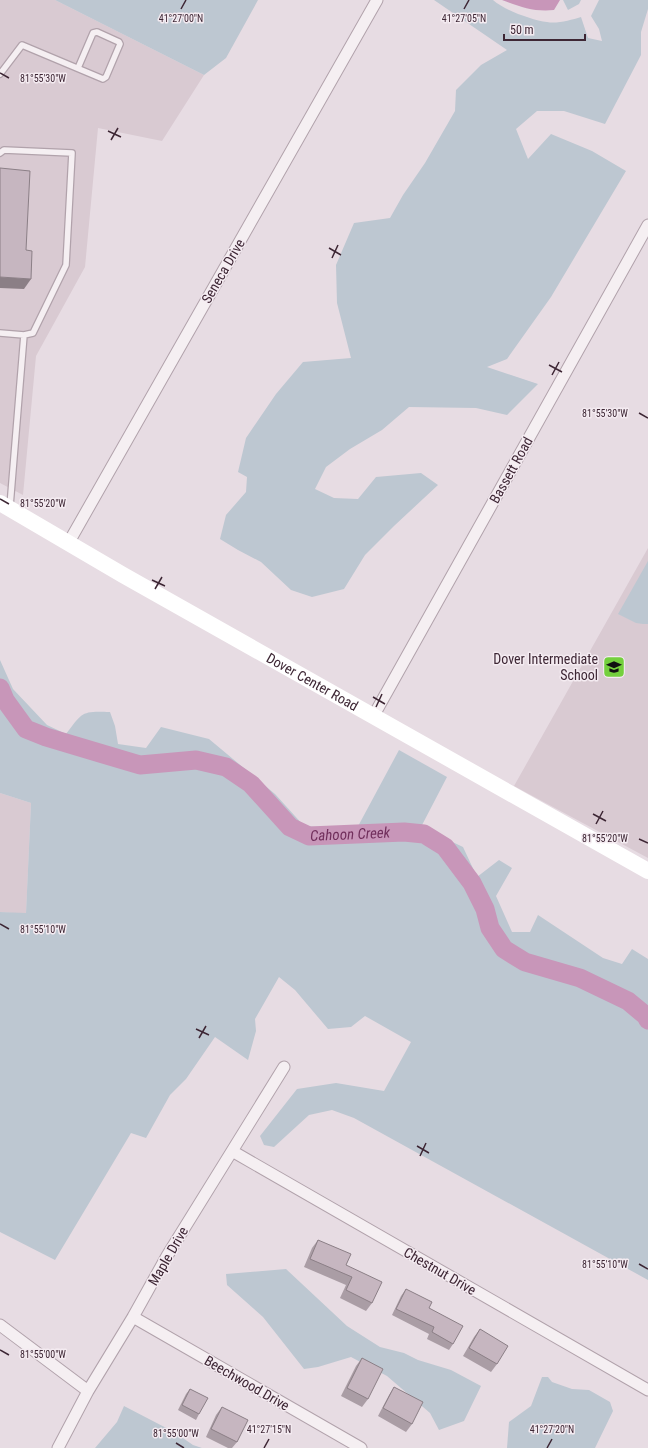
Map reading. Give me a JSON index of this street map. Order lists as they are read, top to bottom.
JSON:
{
  "streets": {
    "street": [
      "Seneca Drive",
      "Bassett Road",
      "Dover Center Road",
      "Maple Drive",
      "Chestnut Drive",
      "Beechwood Drive"
    ]
  },
  "crossings": [
    ["Seneca Drive", "Dover Center Road"],
    ["Bassett Road", "Dover Center Road"],
    ["Maple Drive", "Chestnut Drive"],
    ["Maple Drive", "Beechwood Drive"]
  ],
  "water": ["Cahoon Creek"],
  "places": {
    "school or university": ["Dover Intermediate School"]
  },
  "scale_bar": "50 m",
  "coordinates": [
    "41°27'00\"N",
    "41°27'05\"N",
    "81°55'30\"W",
    "81°55'20\"W",
    "81°55'10\"W",
    "81°55'00\"W",
    "41°27'15\"N",
    "41°27'20\"N"
  ]
}
